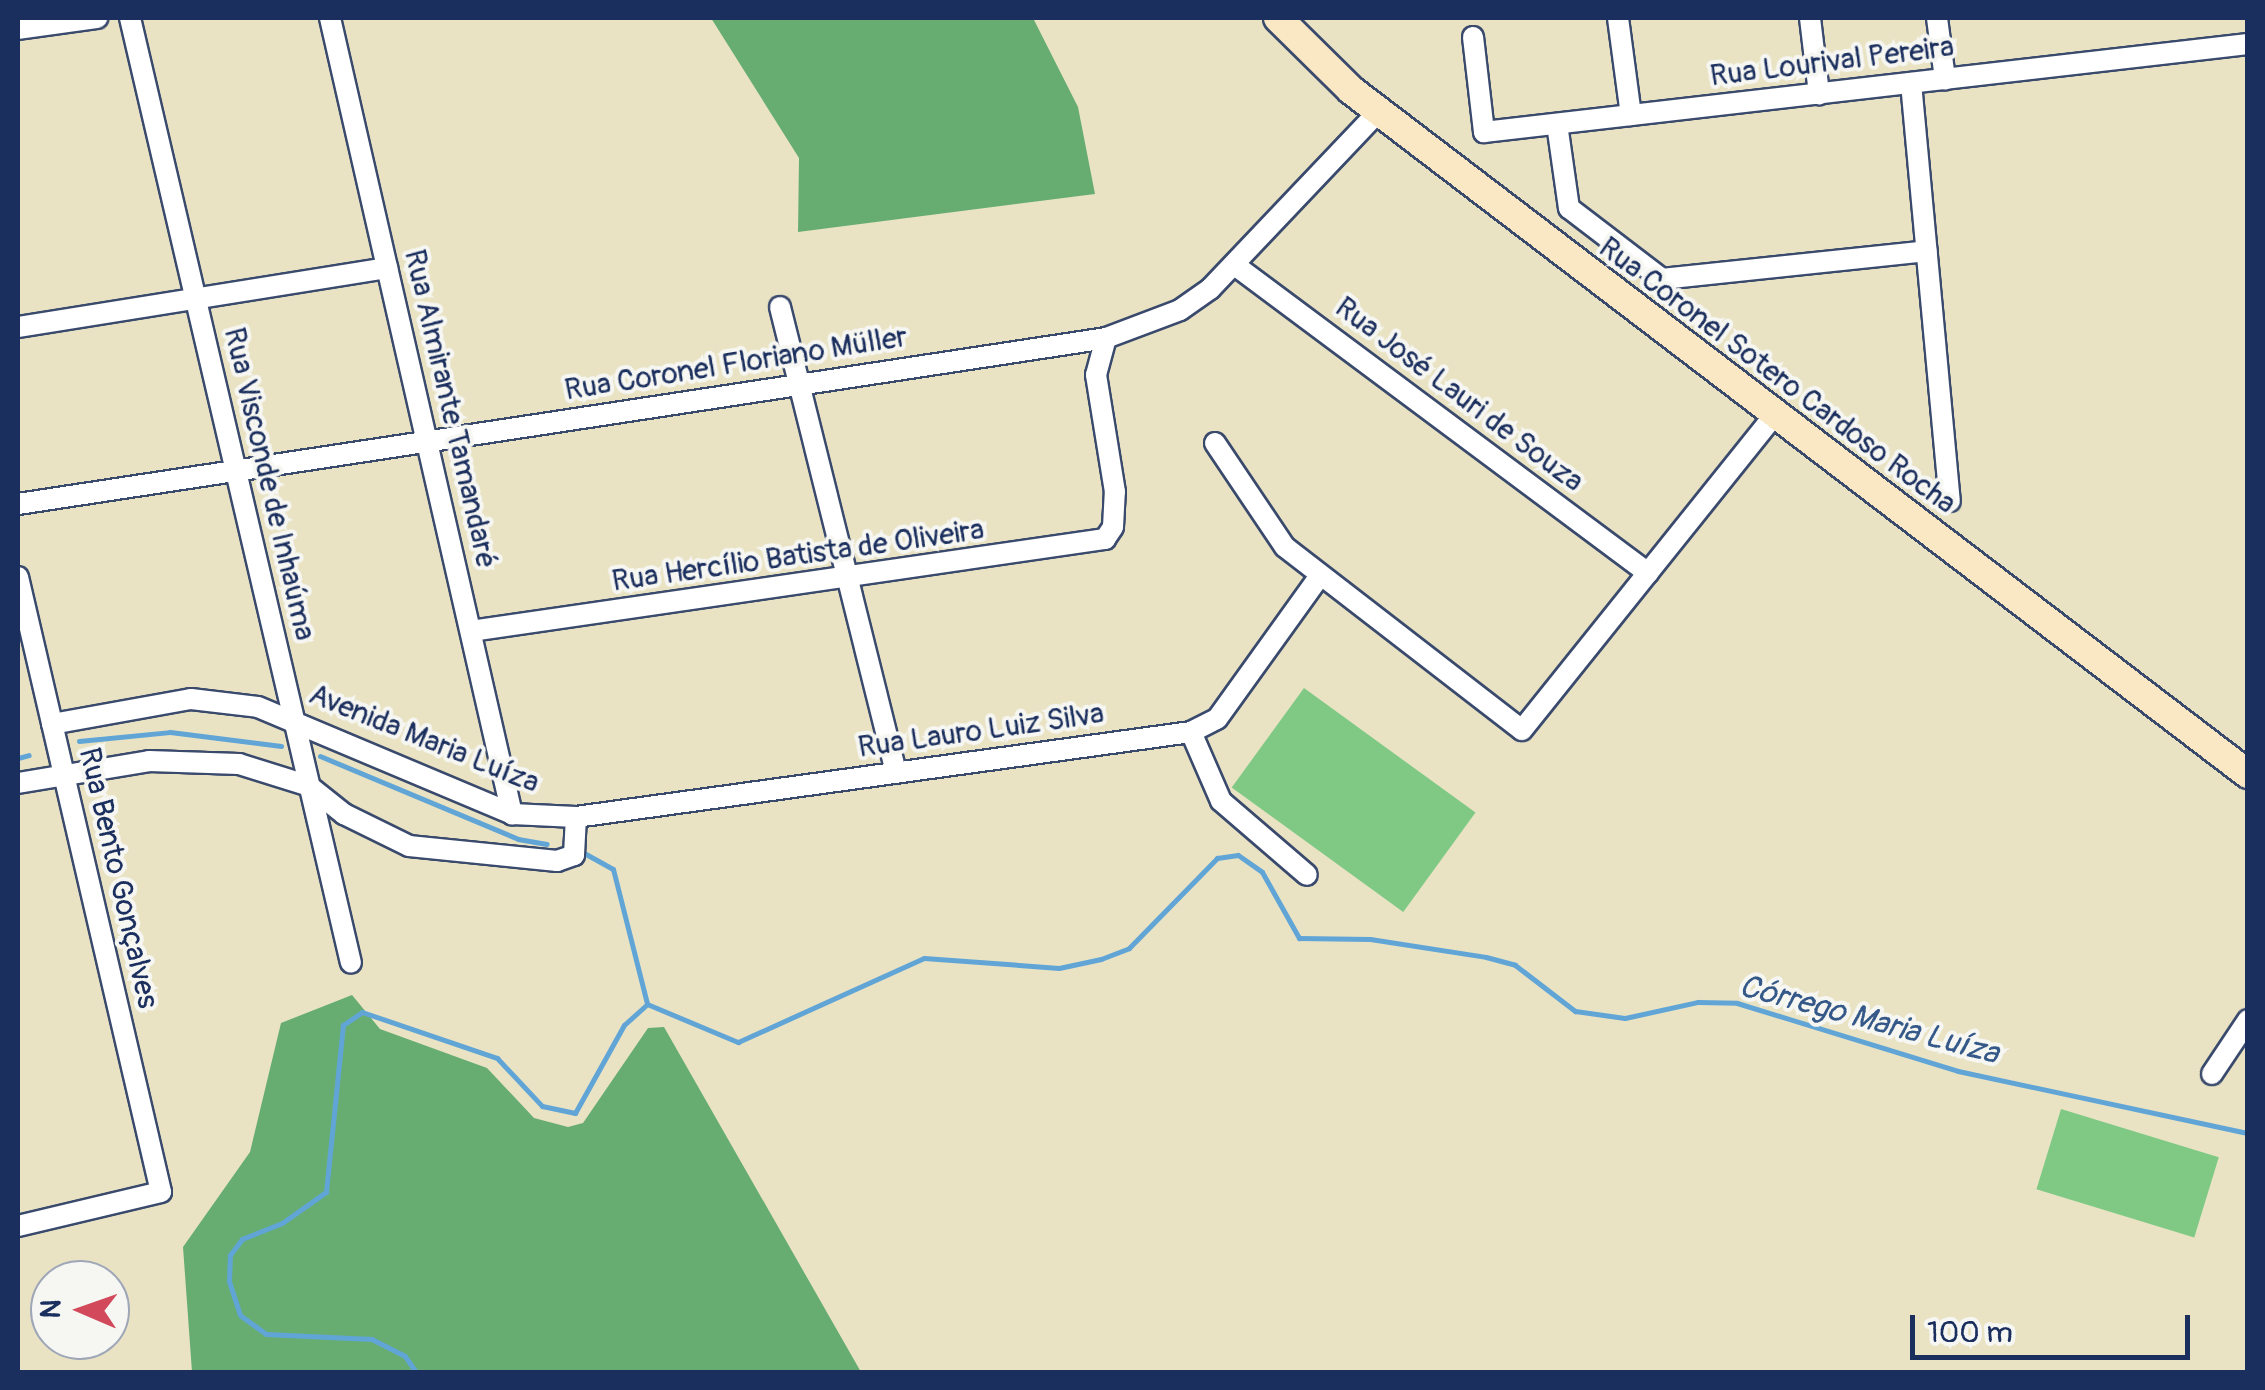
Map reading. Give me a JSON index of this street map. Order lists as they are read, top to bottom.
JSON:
{
  "streets": {
    "street": [
      "Rua Lourival Pereira",
      "Rua Coronel Floriano Müller",
      "Rua Coronel Sotero Cardoso Rocha",
      "Rua José Lauri de Souza",
      "Rua Almirante Tamandaré",
      "Rua Visconde de Inhaúma",
      "Rua Hercílio Batista de Oliveira",
      "Rua Lauro Luiz Silva",
      "Avenida Maria Luíza",
      "Rua Bento Gonçalves"
    ]
  },
  "crossings": [
    ["Rua Coronel Floriano Müller", "Rua Coronel Sotero Cardoso Rocha"],
    ["Rua Coronel Floriano Müller", "Rua José Lauri de Souza"],
    ["Rua Coronel Floriano Müller", "Rua Almirante Tamandaré"],
    ["Rua Coronel Floriano Müller", "Rua Visconde de Inhaúma"],
    ["Rua Coronel Floriano Müller", "Rua Hercílio Batista de Oliveira"],
    ["Rua Almirante Tamandaré", "Rua Hercílio Batista de Oliveira"],
    ["Rua Almirante Tamandaré", "Avenida Maria Luíza"],
    ["Rua Visconde de Inhaúma", "Avenida Maria Luíza"],
    ["Rua Lauro Luiz Silva", "Avenida Maria Luíza"],
    ["Avenida Maria Luíza", "Rua Bento Gonçalves"]
  ],
  "water": ["Córrego Maria Luíza"],
  "scale_bar": "100 m",
  "north": "left"
}
